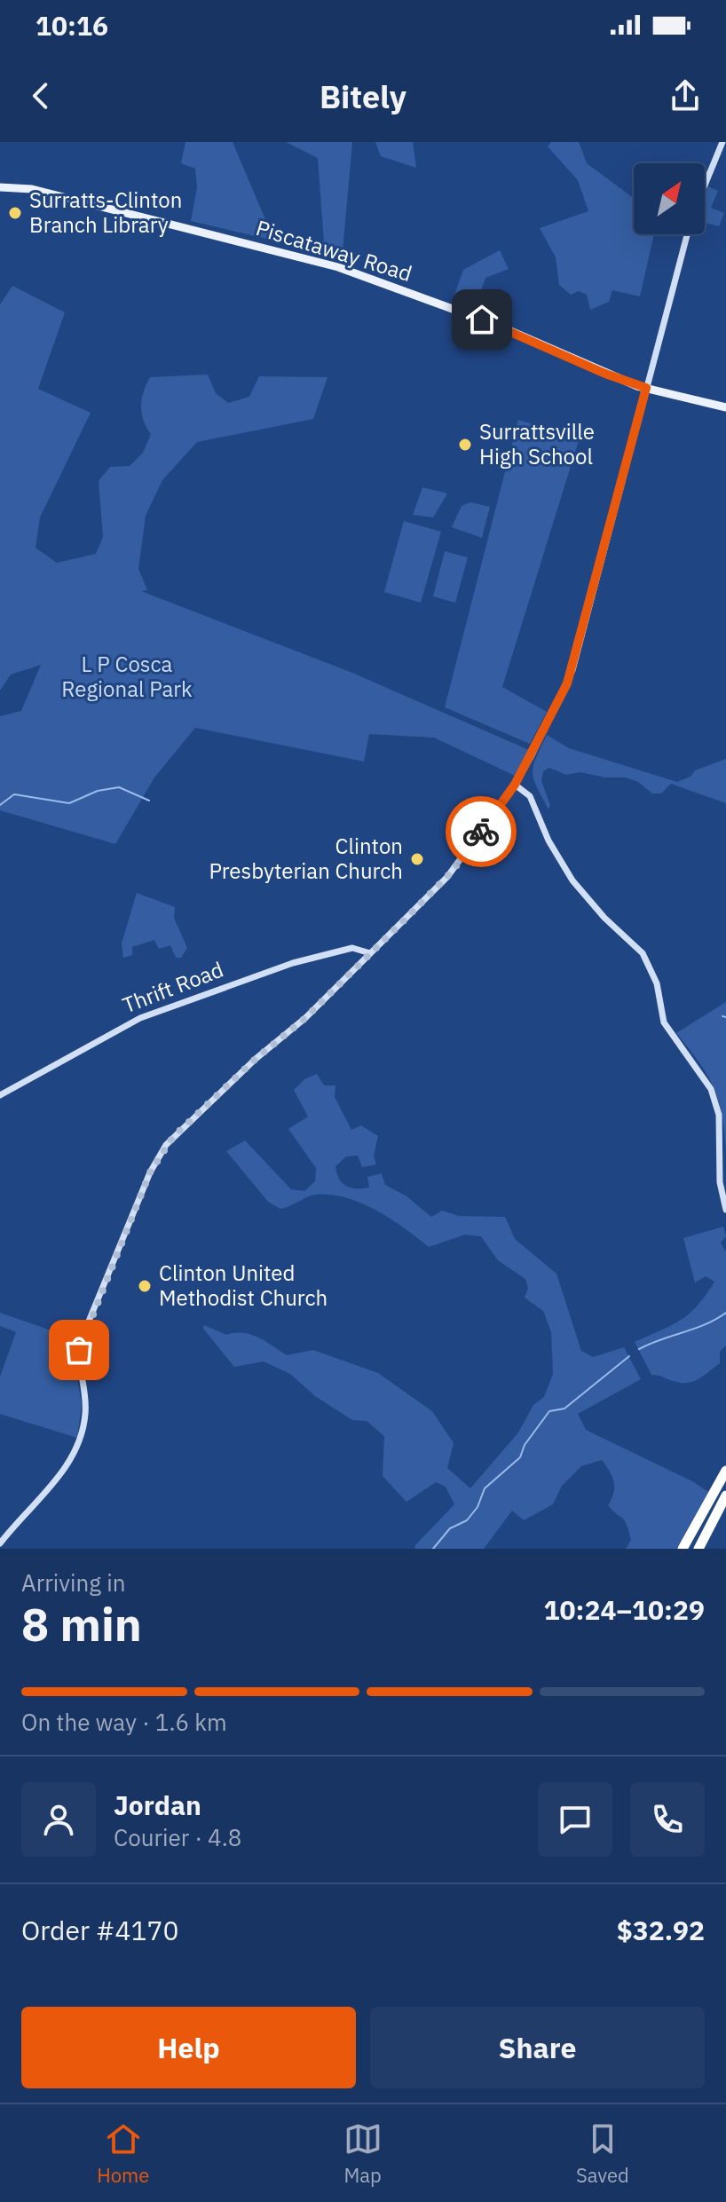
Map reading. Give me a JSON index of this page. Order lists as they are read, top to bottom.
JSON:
{
  "streets": {
    "main road": ["Piscataway Road", "Thrift Road"]
  },
  "parks": ["L P Cosca Regional Park"],
  "places": [
    "Surratts-Clinton Branch Library",
    "Surrattsville High School",
    "Clinton Presbyterian Church",
    "Clinton United Methodist Church"
  ],
  "north": "top right",
  "page": {
    "status": "10:16",
    "header": "Bitely",
    "heading": ["8 min", "Arriving in", "10:24–10:29"],
    "panel": [
      "Jordan",
      "Courier · 4.8",
      "Order #4170",
      "$32.92"
    ],
    "bar": "On the way · 1.6 km",
    "buttons": ["Help", "Share"],
    "tabs": ["Home", "Map", "Saved"]
  }
}
